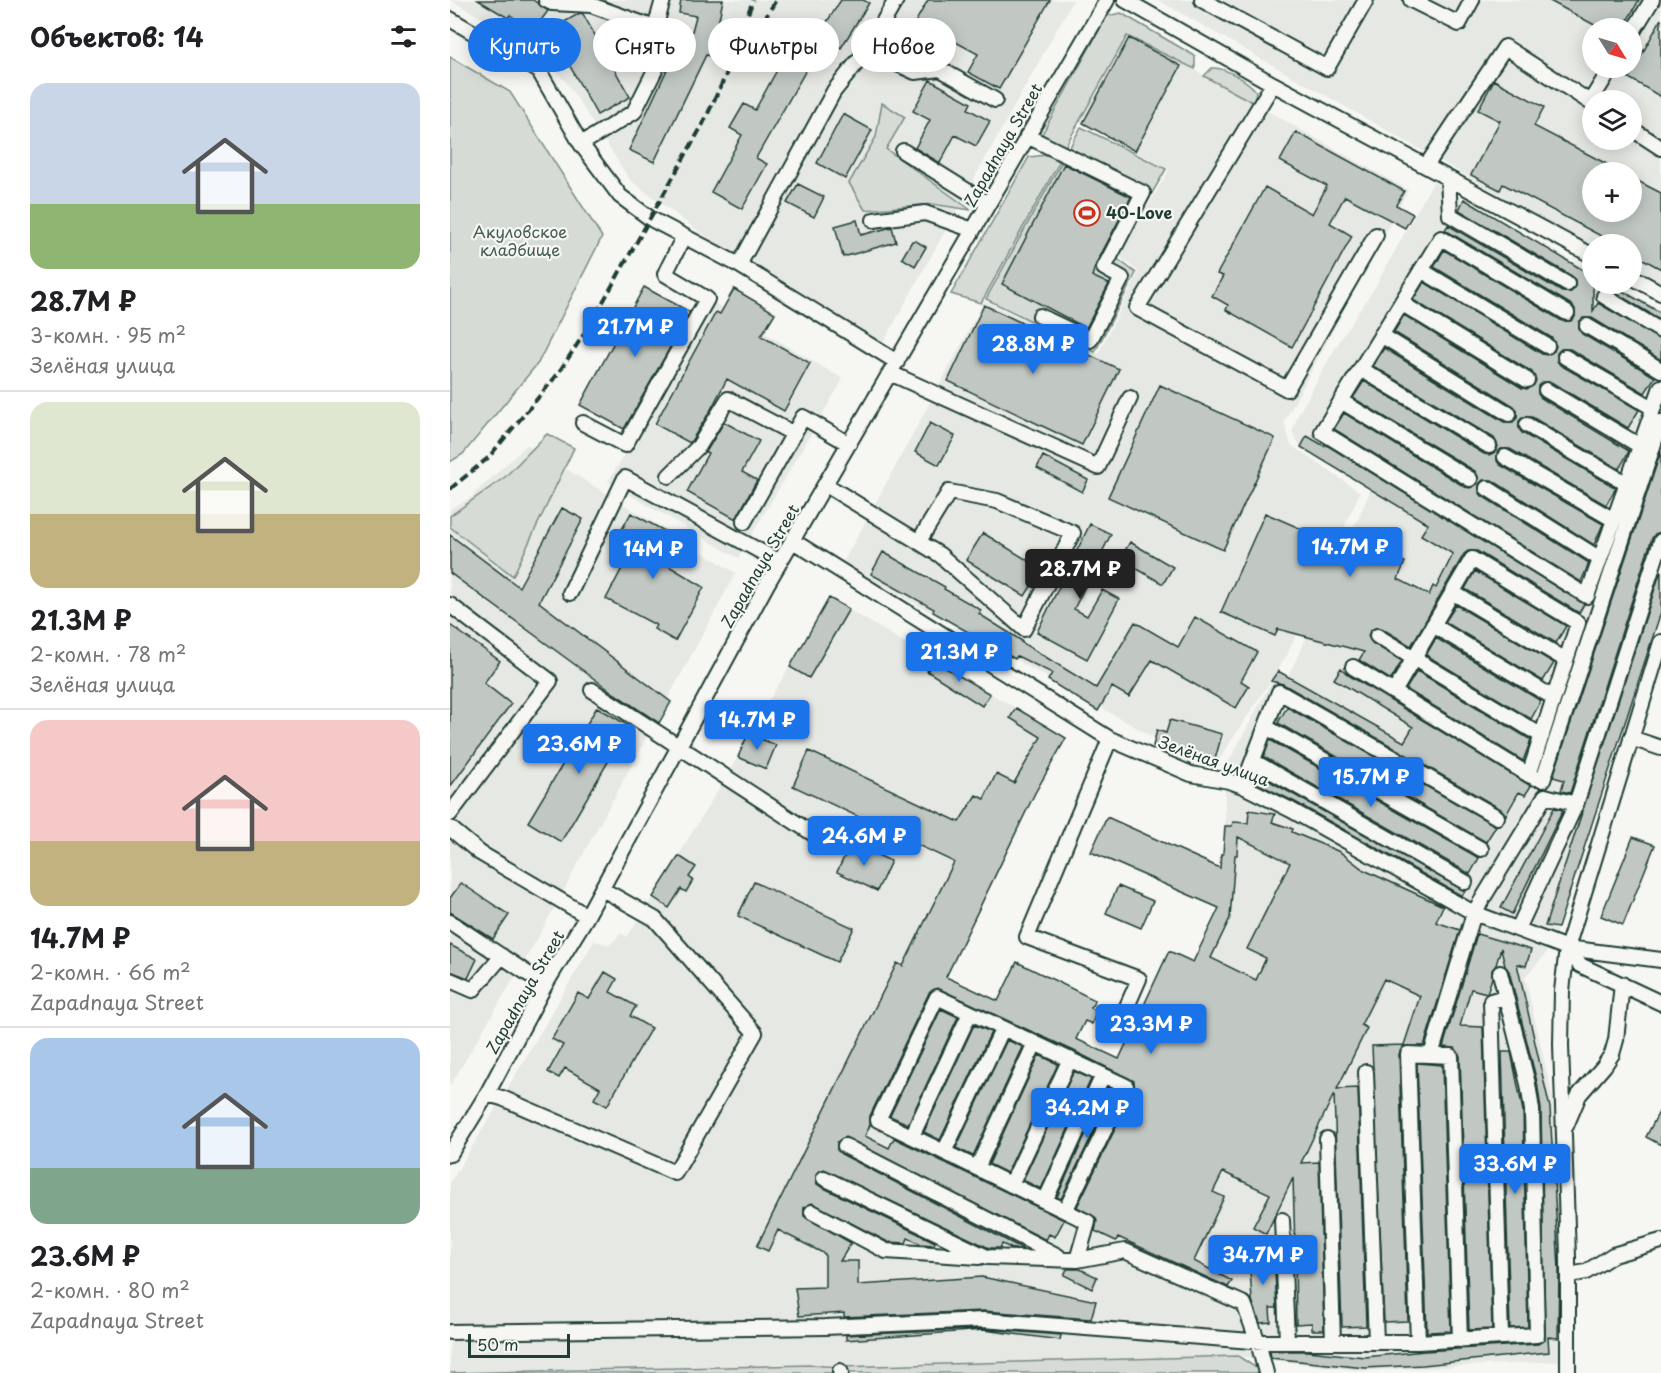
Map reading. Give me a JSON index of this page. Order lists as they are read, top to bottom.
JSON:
{
  "streets": {
    "street": ["Zapadnaya Street", "Зелёная улица"]
  },
  "crossings": [
    ["Zapadnaya Street", "Зелёная улица"]
  ],
  "parks": ["Акуловское кладбище"],
  "places": {
    "sports": ["40-Love"]
  },
  "scale_bar": "50 m",
  "north": "bottom right",
  "page": {
    "heading": "Объектов: 14",
    "map_buttons": ["+", "−"],
    "chip": [
      "Купить",
      "Снять",
      "Фильтры",
      "Новое"
    ],
    "list": [
      {
        "name": "28.7M ₽",
        "note": "3-комн. · 95 m² · Зелёная улица"
      },
      {
        "name": "21.3M ₽",
        "note": "2-комн. · 78 m² · Зелёная улица"
      },
      {
        "name": "14.7M ₽",
        "note": "2-комн. · 66 m² · Zapadnaya Street"
      },
      {
        "name": "23.6M ₽",
        "note": "2-комн. · 80 m² · Zapadnaya Street"
      }
    ],
    "price": [
      "21.7M ₽",
      "28.8M ₽",
      "14.7M ₽",
      "14M ₽",
      "28.7M ₽",
      "21.3M ₽",
      "14.7M ₽",
      "23.6M ₽",
      "15.7M ₽",
      "24.6M ₽",
      "23.3M ₽",
      "34.2M ₽",
      "33.6M ₽",
      "34.7M ₽"
    ],
    "scale": "50 m"
  }
}
